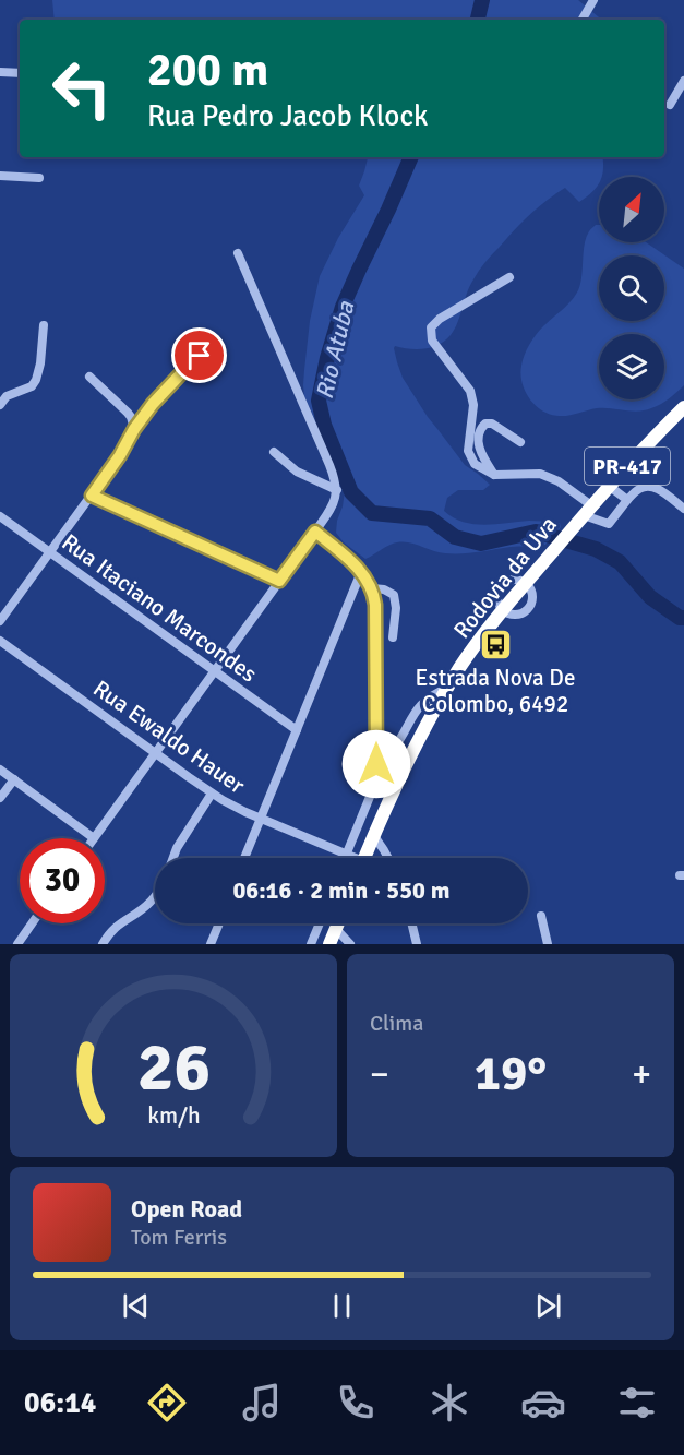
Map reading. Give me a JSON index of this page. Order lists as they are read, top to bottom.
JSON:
{
  "streets": {
    "highway": ["PR-417", "Rodovia da Uva"],
    "street": ["Rua Itaciano Marcondes", "Rua Ewaldo Hauer"]
  },
  "water": ["Rio Atuba"],
  "places": {
    "bus stop": ["Estrada Nova De Colombo, 6492"]
  },
  "north": "top right",
  "page": {
    "turn": ["200 m", "Rua Pedro Jacob Klock"],
    "limit": "30",
    "trip": "06:16 · 2 min · 550 m",
    "tile": "Clima",
    "heat": ["−", "19°", "+"],
    "song": ["Open Road", "Tom Ferris"],
    "tabs": "06:14",
    "gauge": ["26", "km/h"]
  }
}
